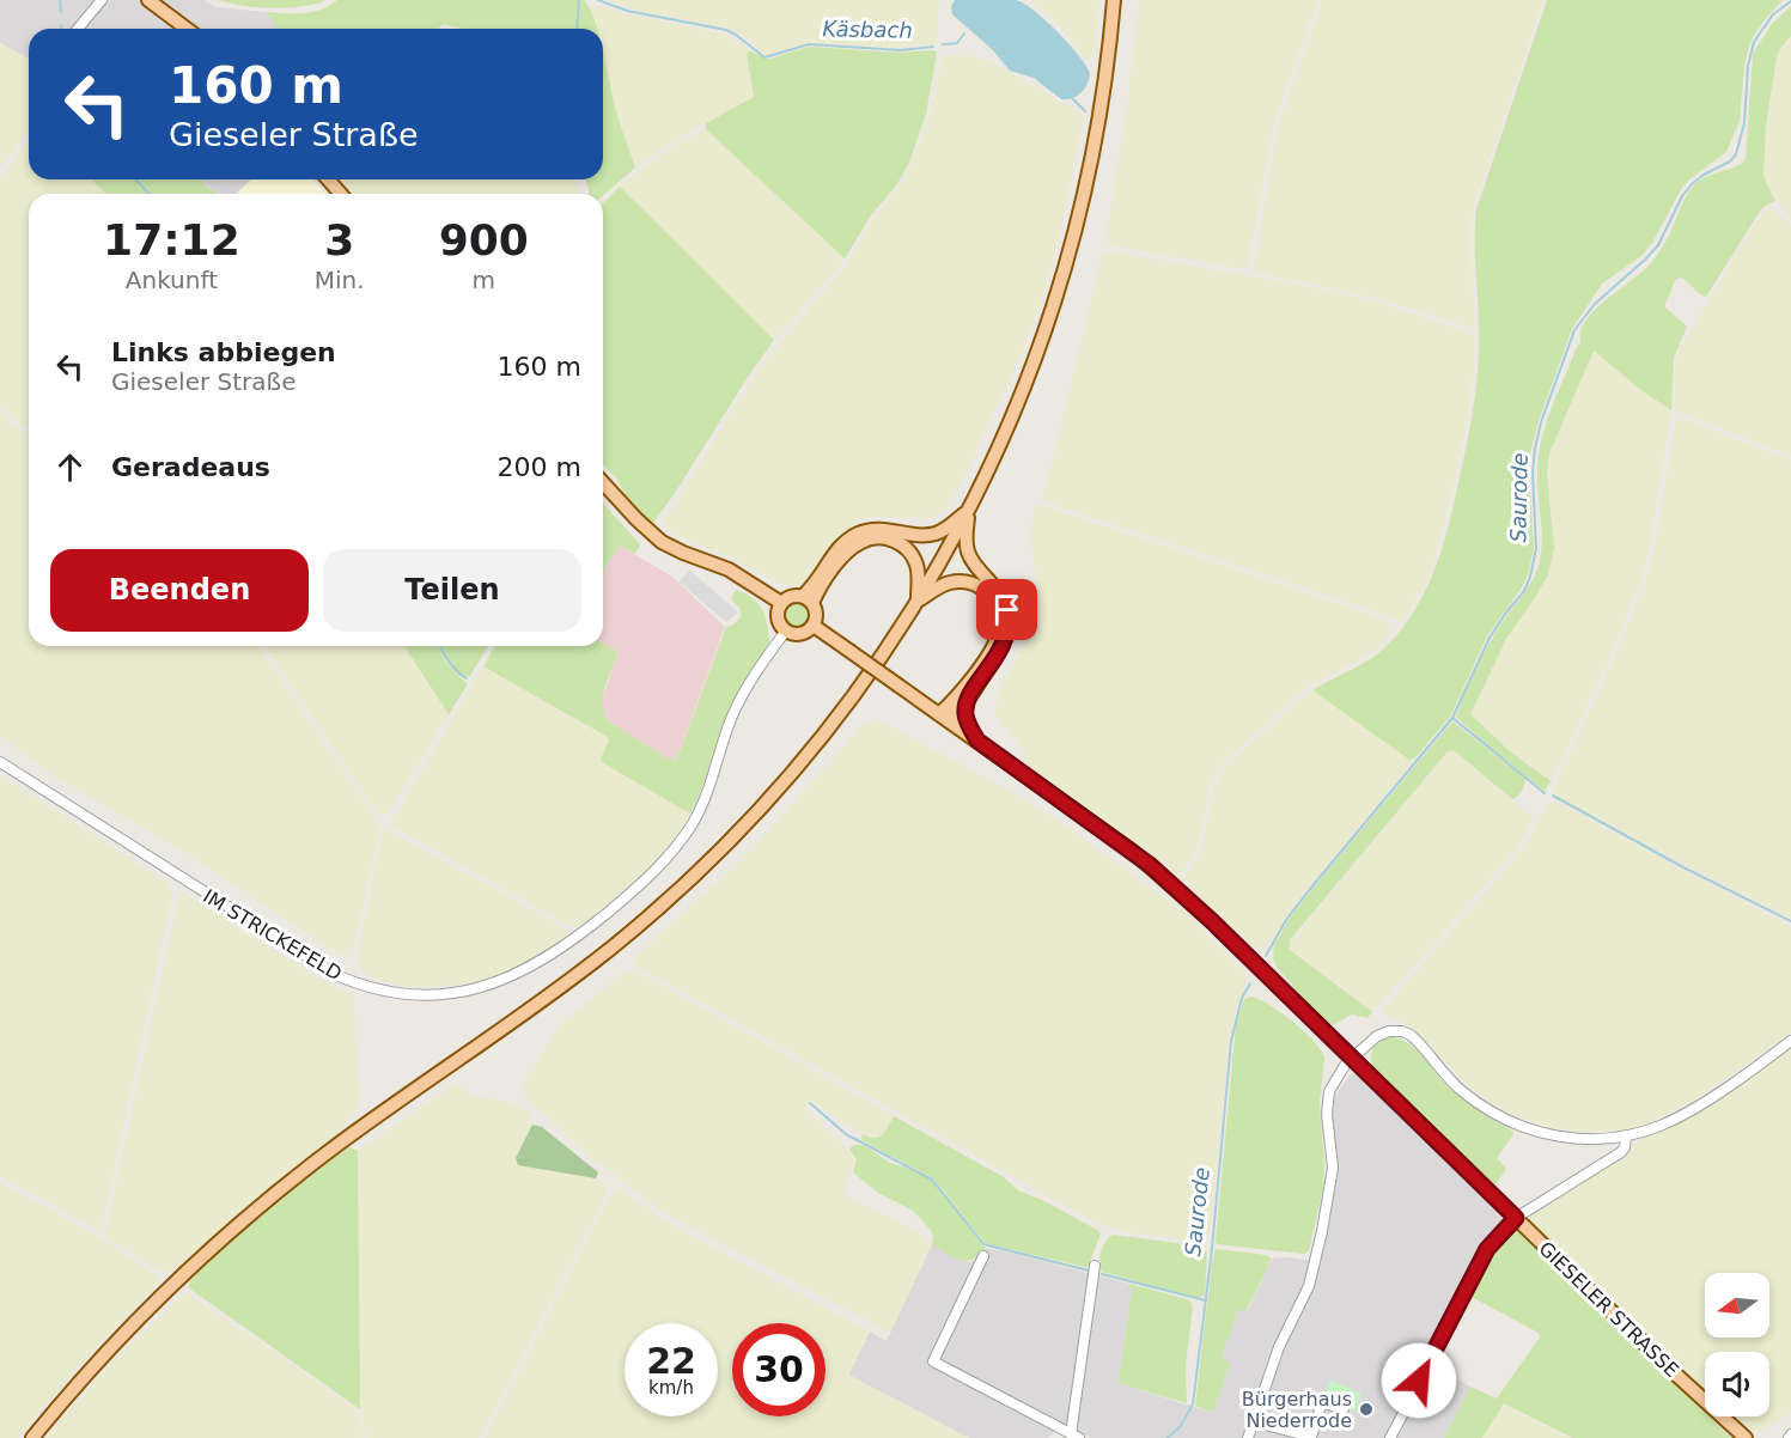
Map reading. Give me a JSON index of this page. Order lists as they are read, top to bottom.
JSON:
{
  "streets": {
    "main road": ["GIESELER STRASSE"],
    "street": ["IM STRICKEFELD"]
  },
  "crossings": [
    ["IM STRICKEFELD", "GIESELER STRASSE"]
  ],
  "water": ["Käsbach", "Saurode"],
  "places": ["Bürgerhaus Niederrode"],
  "north": "left",
  "page": {
    "turn": ["160 m", "Gieseler Straße"],
    "eta": [
      "17:12",
      "Ankunft",
      "3",
      "Min.",
      "900",
      "m"
    ],
    "list": [
      {
        "name": "Links abbiegen",
        "note": "Gieseler Straße",
        "value": "160 m"
      },
      {
        "name": "Geradeaus",
        "value": "200 m"
      }
    ],
    "buttons": ["Beenden", "Teilen"],
    "speed": "22 km/h",
    "limit": "30"
  }
}
